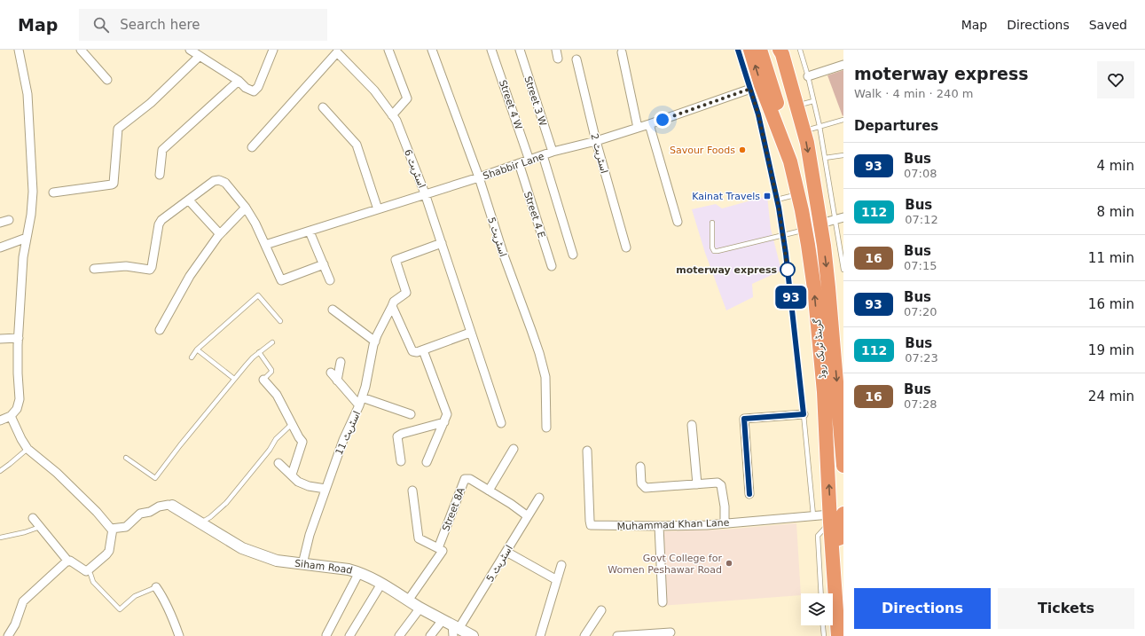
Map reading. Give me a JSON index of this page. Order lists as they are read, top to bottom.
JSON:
{
  "streets": {
    "highway": ["گرینڈ ٹرنک روڈ"],
    "street": [
      "Street 3 W",
      "Street 4 W",
      "اسٹریٹ 2",
      "Shabbir Lane",
      "اسٹریٹ 6",
      "Street 4 E",
      "اسٹریٹ 5",
      "اسٹریٹ 11",
      "Street 8A",
      "Muhammad Khan Lane",
      "Siham Road"
    ]
  },
  "crossings": [
    ["Street 3 W", "Shabbir Lane"],
    ["Street 4 W", "Shabbir Lane"],
    ["اسٹریٹ 2", "Shabbir Lane"],
    ["Shabbir Lane", "اسٹریٹ 6"],
    ["Shabbir Lane", "Street 4 E"],
    ["Shabbir Lane", "اسٹریٹ 5"],
    ["Shabbir Lane", "گرینڈ ٹرنک روڈ"],
    ["اسٹریٹ 5", "Street 8A"],
    ["اسٹریٹ 5", "Siham Road"],
    ["گرینڈ ٹرنک روڈ", "Muhammad Khan Lane"],
    ["اسٹریٹ 11", "Siham Road"],
    ["Street 8A", "Siham Road"]
  ],
  "places": {
    "other": ["Savour Foods", "moterway express", "Govt College for Women Peshawar Road"],
    "transit": ["Kainat Travels"]
  },
  "lines": ["bus line 93"],
  "page": {
    "header": "Map",
    "search": "Search here",
    "nav": ["Map", "Directions", "Saved"],
    "on_map": "93",
    "heading": [
      ["moterway express", "Walk · 4 min · 240 m"],
      "Departures"
    ],
    "list": [
      {
        "mark": "93",
        "name": "Bus",
        "note": "07:08",
        "value": "4 min"
      },
      {
        "mark": "112",
        "name": "Bus",
        "note": "07:12",
        "value": "8 min"
      },
      {
        "mark": "16",
        "name": "Bus",
        "note": "07:15",
        "value": "11 min"
      },
      {
        "mark": "93",
        "name": "Bus",
        "note": "07:20",
        "value": "16 min"
      },
      {
        "mark": "112",
        "name": "Bus",
        "note": "07:23",
        "value": "19 min"
      },
      {
        "mark": "16",
        "name": "Bus",
        "note": "07:28",
        "value": "24 min"
      }
    ],
    "buttons": ["Directions", "Tickets"]
  }
}
